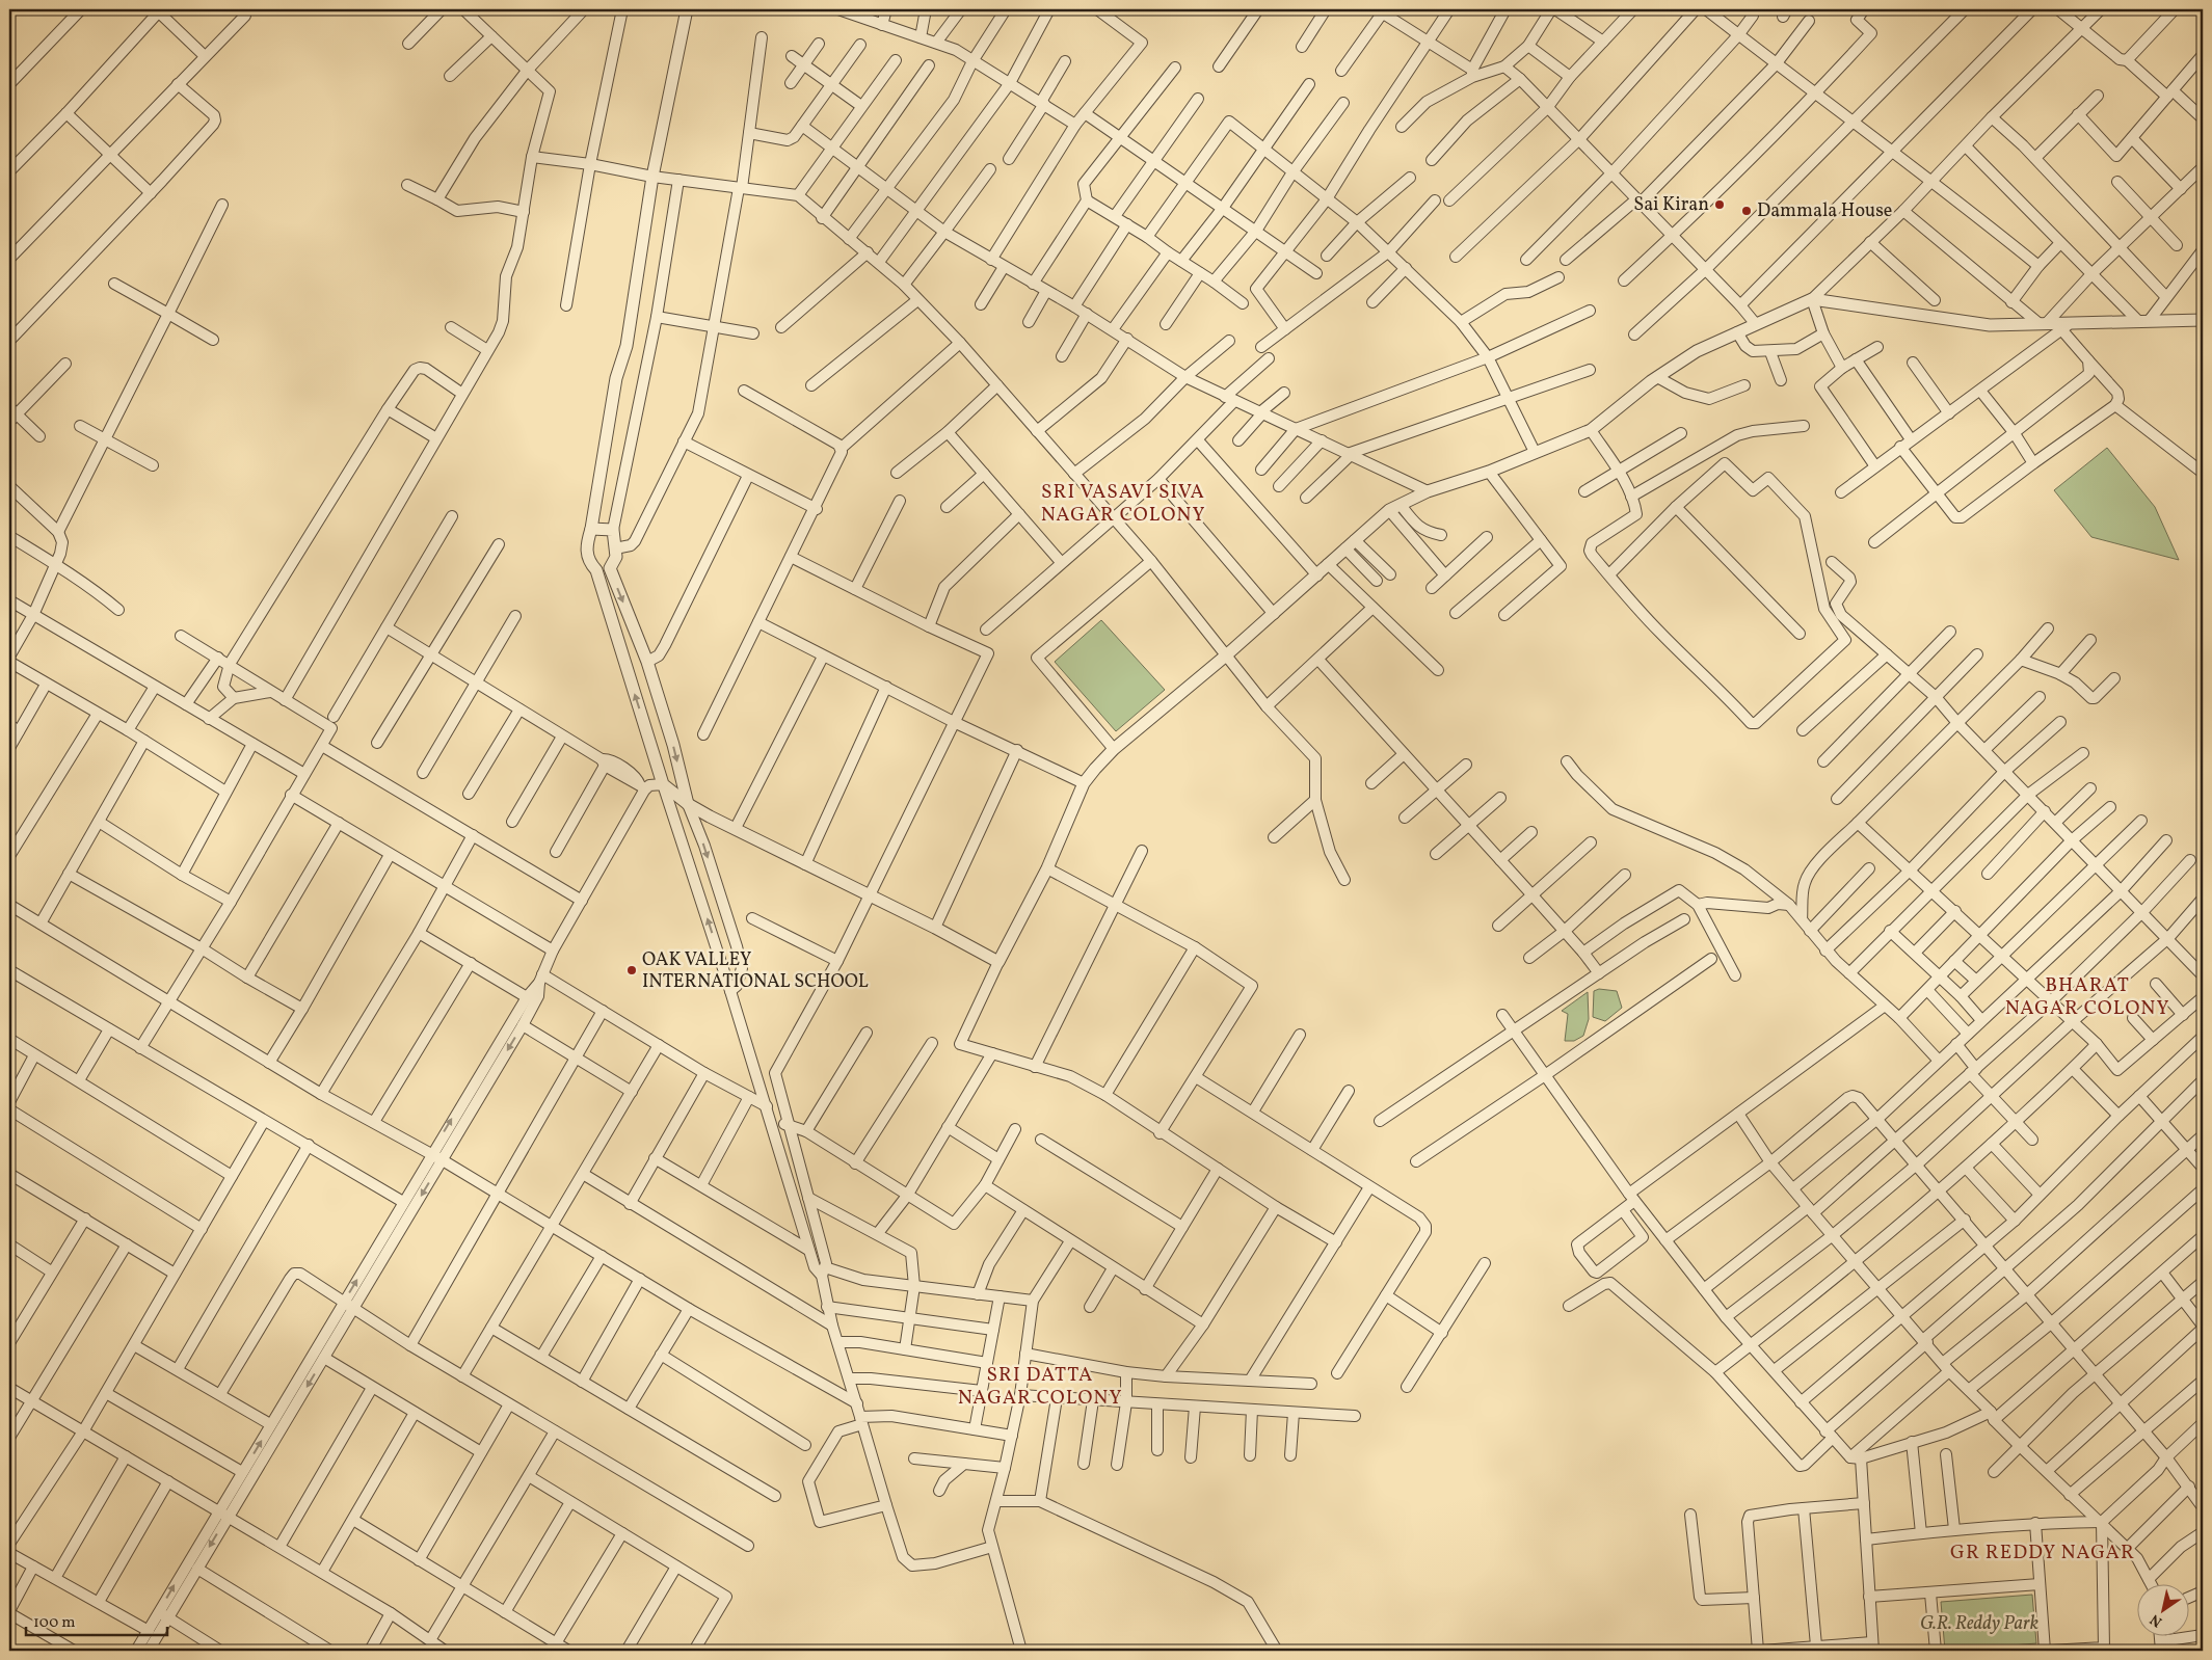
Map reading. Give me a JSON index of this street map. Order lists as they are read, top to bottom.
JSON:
{
  "districts": [
    "SRI VASAVI SIVA NAGAR COLONY",
    "BHARAT NAGAR COLONY",
    "SRI DATTA NAGAR COLONY",
    "GR REDDY NAGAR"
  ],
  "parks": ["G.R. Reddy Park"],
  "places": ["Sai Kiran", "Dammala House", "OAK VALLEY INTERNATIONAL SCHOOL"],
  "scale_bar": "100 m",
  "north": "bottom left"
}
